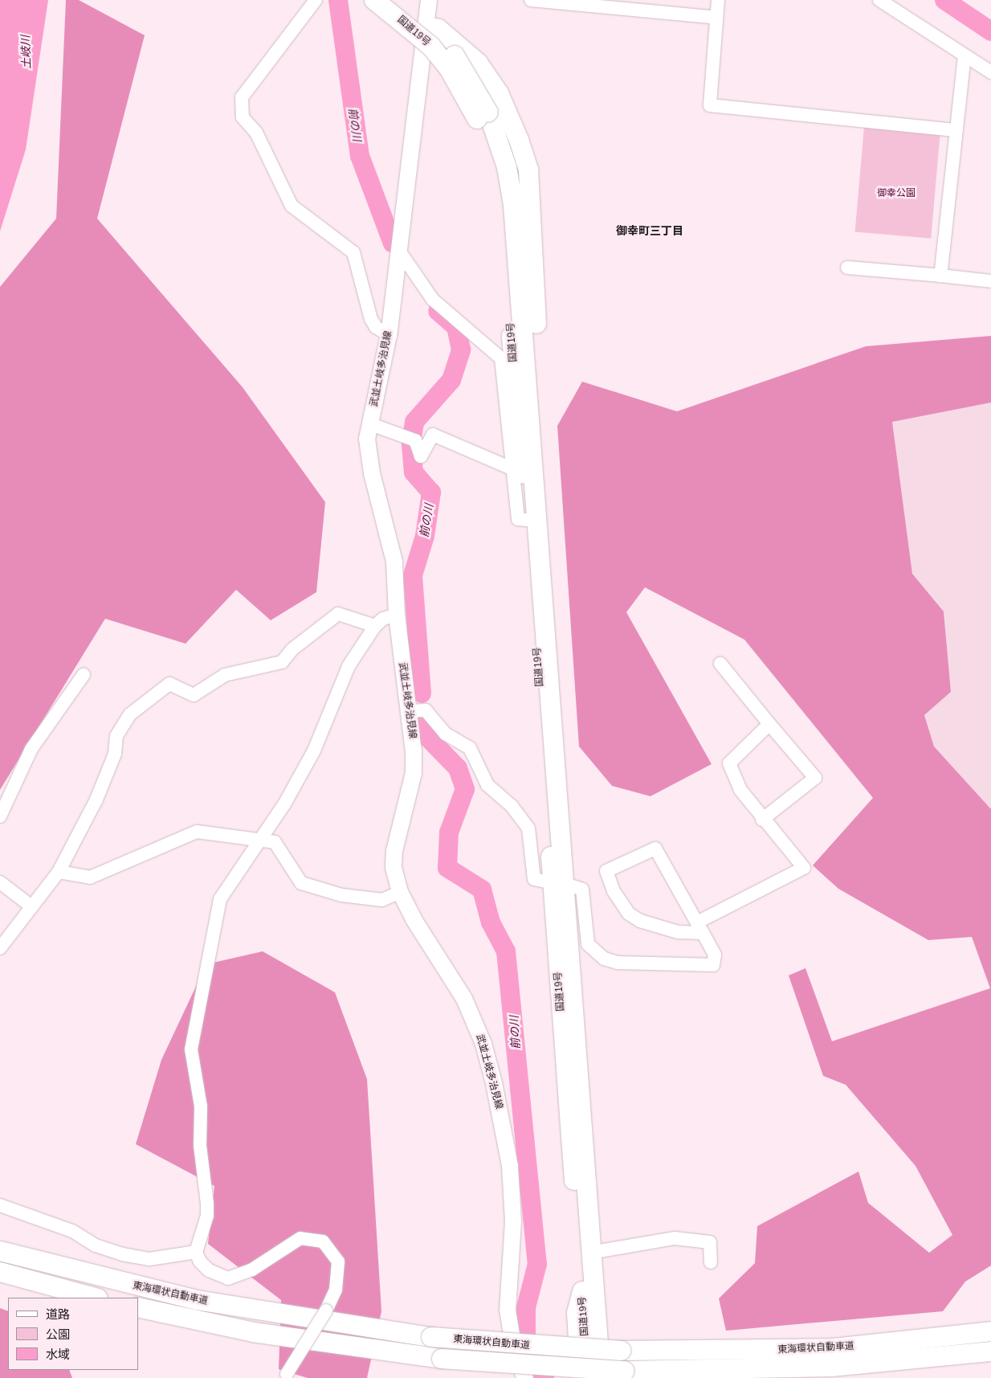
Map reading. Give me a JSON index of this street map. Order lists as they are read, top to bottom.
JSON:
{
  "streets": {
    "highway": ["国道19号", "東海環状自動車道"],
    "main road": ["武並土岐多治見線"]
  },
  "districts": ["御幸町三丁目"],
  "water": ["土岐川", "前の川"],
  "parks": ["御幸公園"],
  "legend": ["道路", "公園", "水域"]
}
